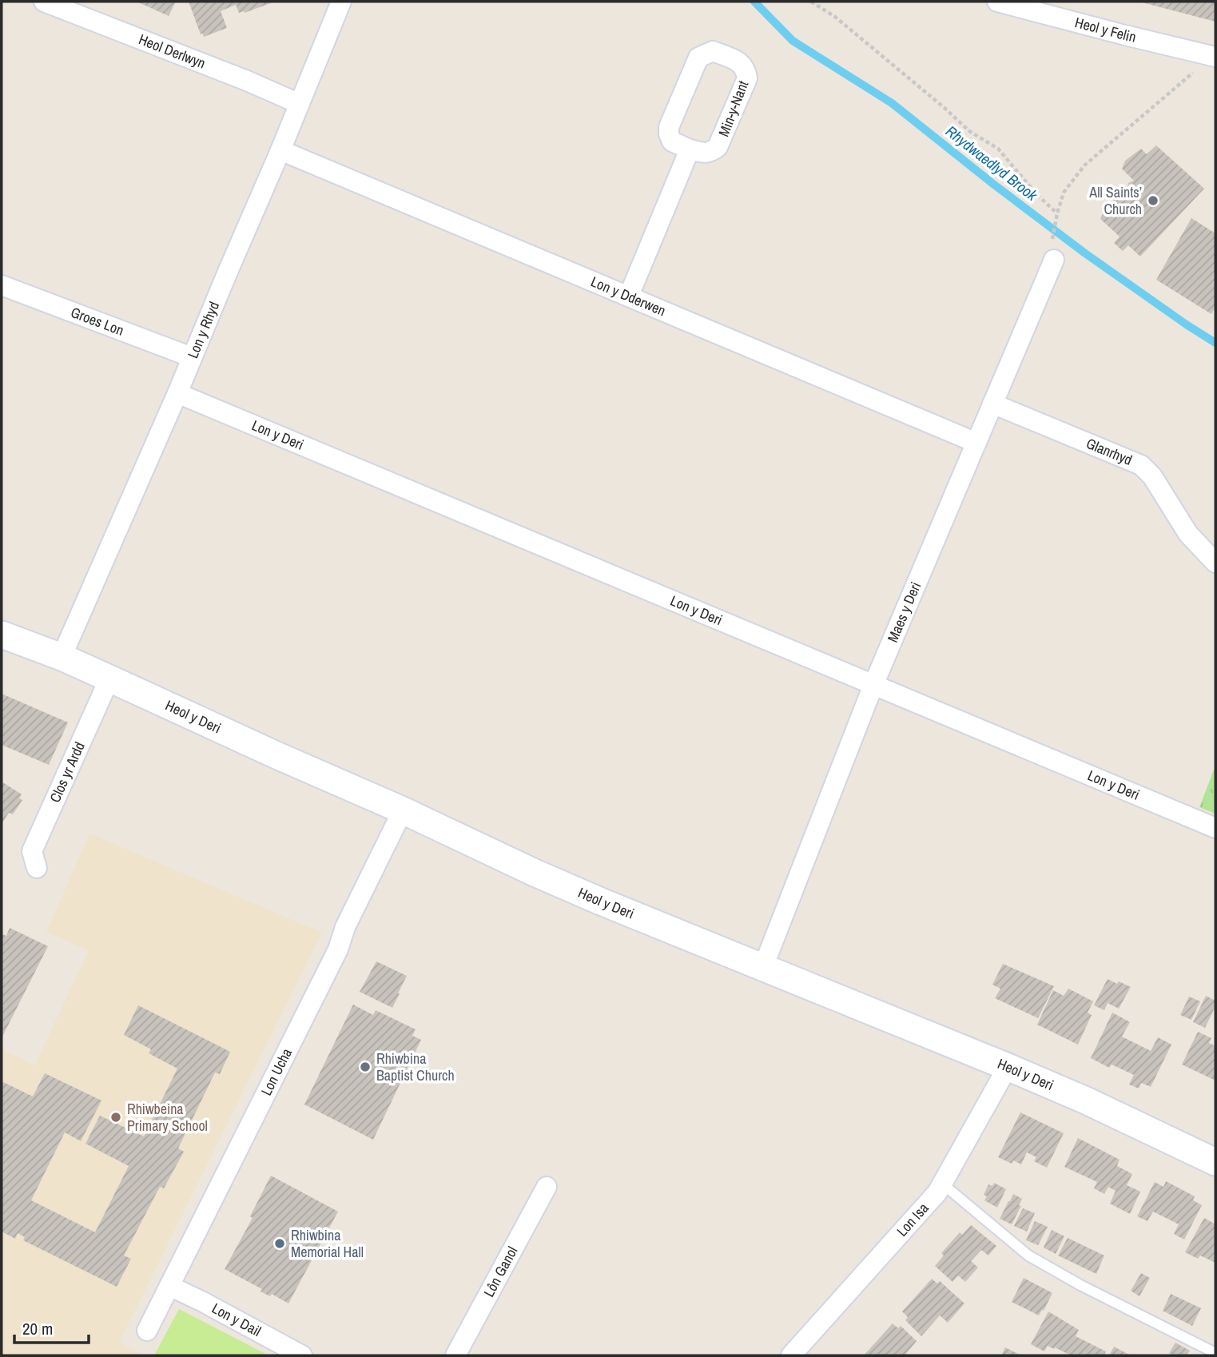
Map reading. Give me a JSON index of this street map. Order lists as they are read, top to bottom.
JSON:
{
  "streets": {
    "street": [
      "Heol y Felin",
      "Heol Derlwyn",
      "Min-y-Nant",
      "Lon y Dderwen",
      "Groes Lon",
      "Lon y Rhyd",
      "Lon y Deri",
      "Glanrhyd",
      "Maes y Deri",
      "Heol y Deri",
      "Clos yr Ardd",
      "Lon Ucha",
      "Lon Isa",
      "Lôn Ganol",
      "Lon y Dail"
    ]
  },
  "crossings": [
    ["Heol Derlwyn", "Lon y Rhyd"],
    ["Lon y Dderwen", "Lon y Rhyd"],
    ["Lon y Dderwen", "Maes y Deri"],
    ["Groes Lon", "Lon y Rhyd"],
    ["Lon y Rhyd", "Lon y Deri"],
    ["Lon y Rhyd", "Heol y Deri"],
    ["Lon y Deri", "Maes y Deri"],
    ["Glanrhyd", "Maes y Deri"],
    ["Maes y Deri", "Heol y Deri"],
    ["Heol y Deri", "Clos yr Ardd"],
    ["Heol y Deri", "Lon Ucha"],
    ["Heol y Deri", "Lon Isa"],
    ["Lon Ucha", "Lon y Dail"]
  ],
  "water": ["Rhydwaedlyd Brook"],
  "places": [
    "All Saints’ Church",
    "Rhiwbina Baptist Church",
    "Rhiwbeina Primary School",
    "Rhiwbina Memorial Hall"
  ],
  "scale_bar": "20 m"
}
